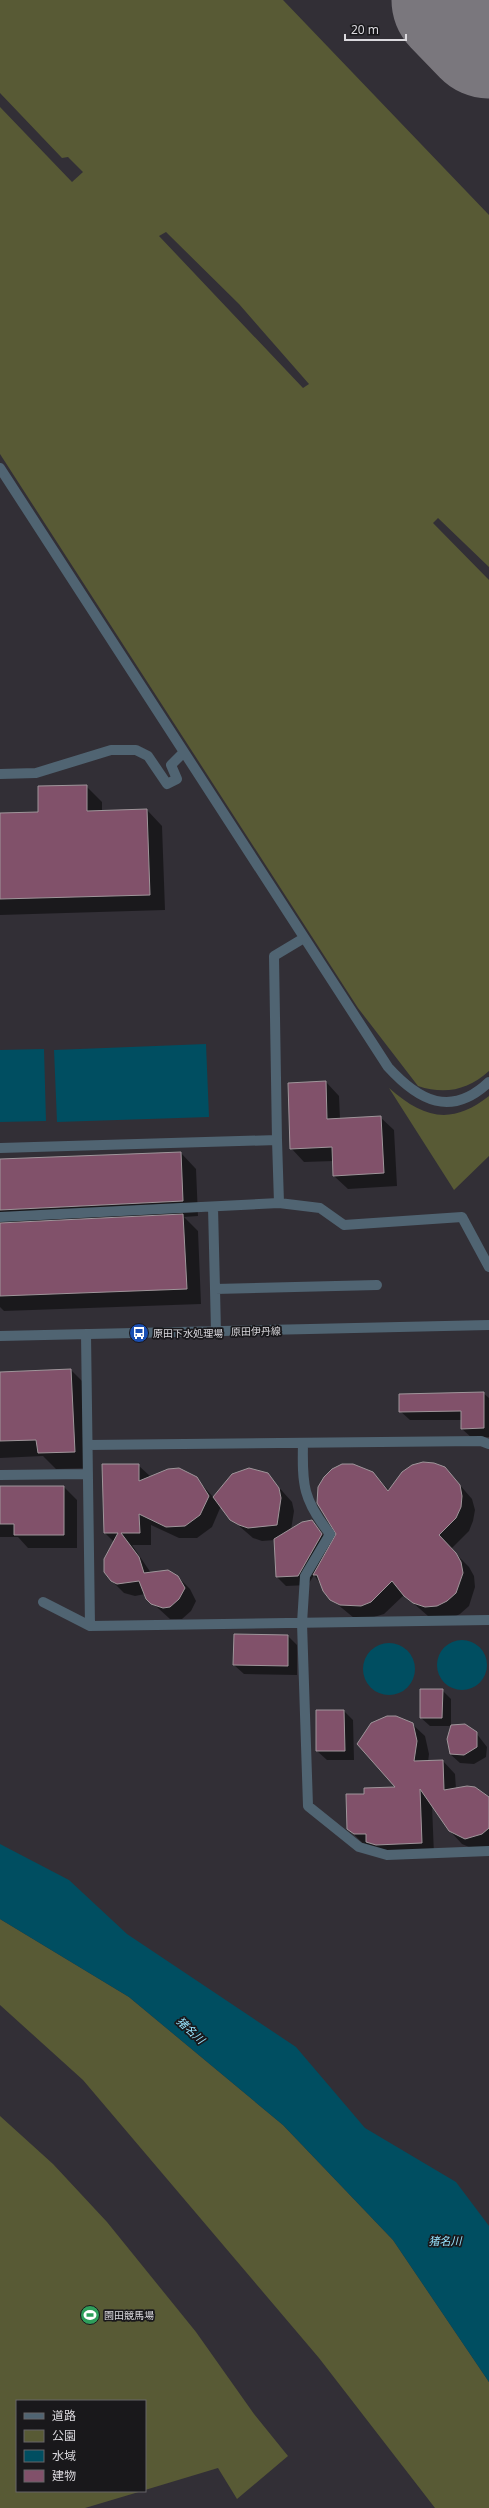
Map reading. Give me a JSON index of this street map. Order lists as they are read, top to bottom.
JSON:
{
  "streets": {
    "street": ["原田伊丹線"]
  },
  "water": ["猪名川"],
  "places": {
    "bus stop": ["原田下水処理場"],
    "sports": ["園田競馬場"]
  },
  "legend": [
    "道路",
    "公園",
    "水域",
    "建物"
  ],
  "scale_bar": "20 m"
}
